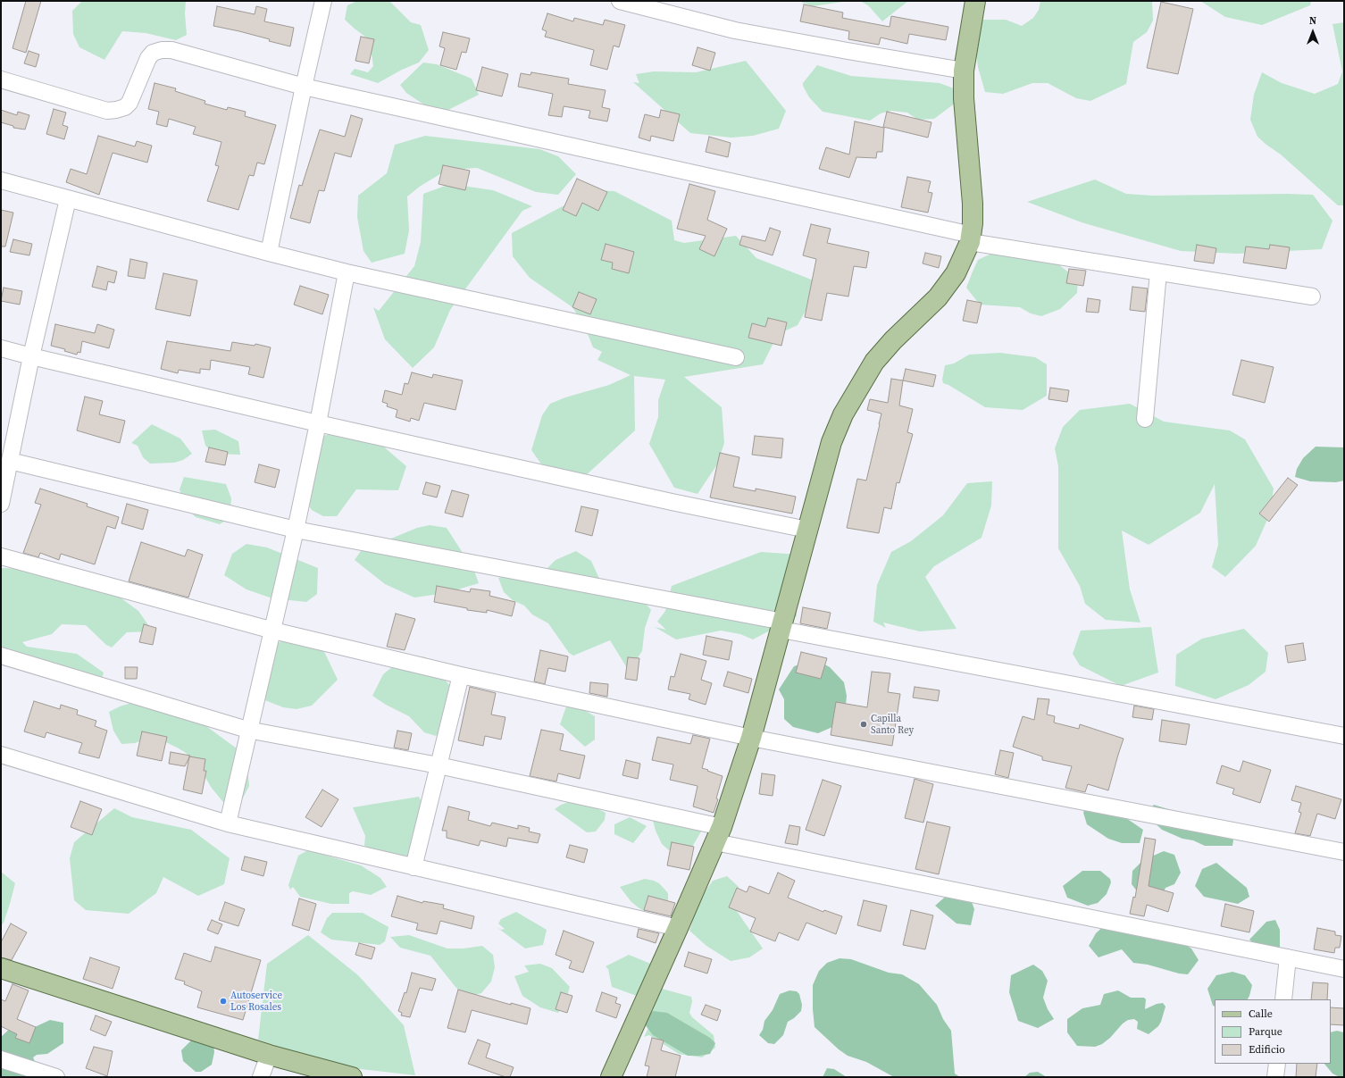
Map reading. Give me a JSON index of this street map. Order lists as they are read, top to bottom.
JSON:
{
  "places": ["Capilla Santo Rey", "Autoservice Los Rosales"],
  "legend": ["Calle", "Parque", "Edificio"],
  "north": "top"
}
